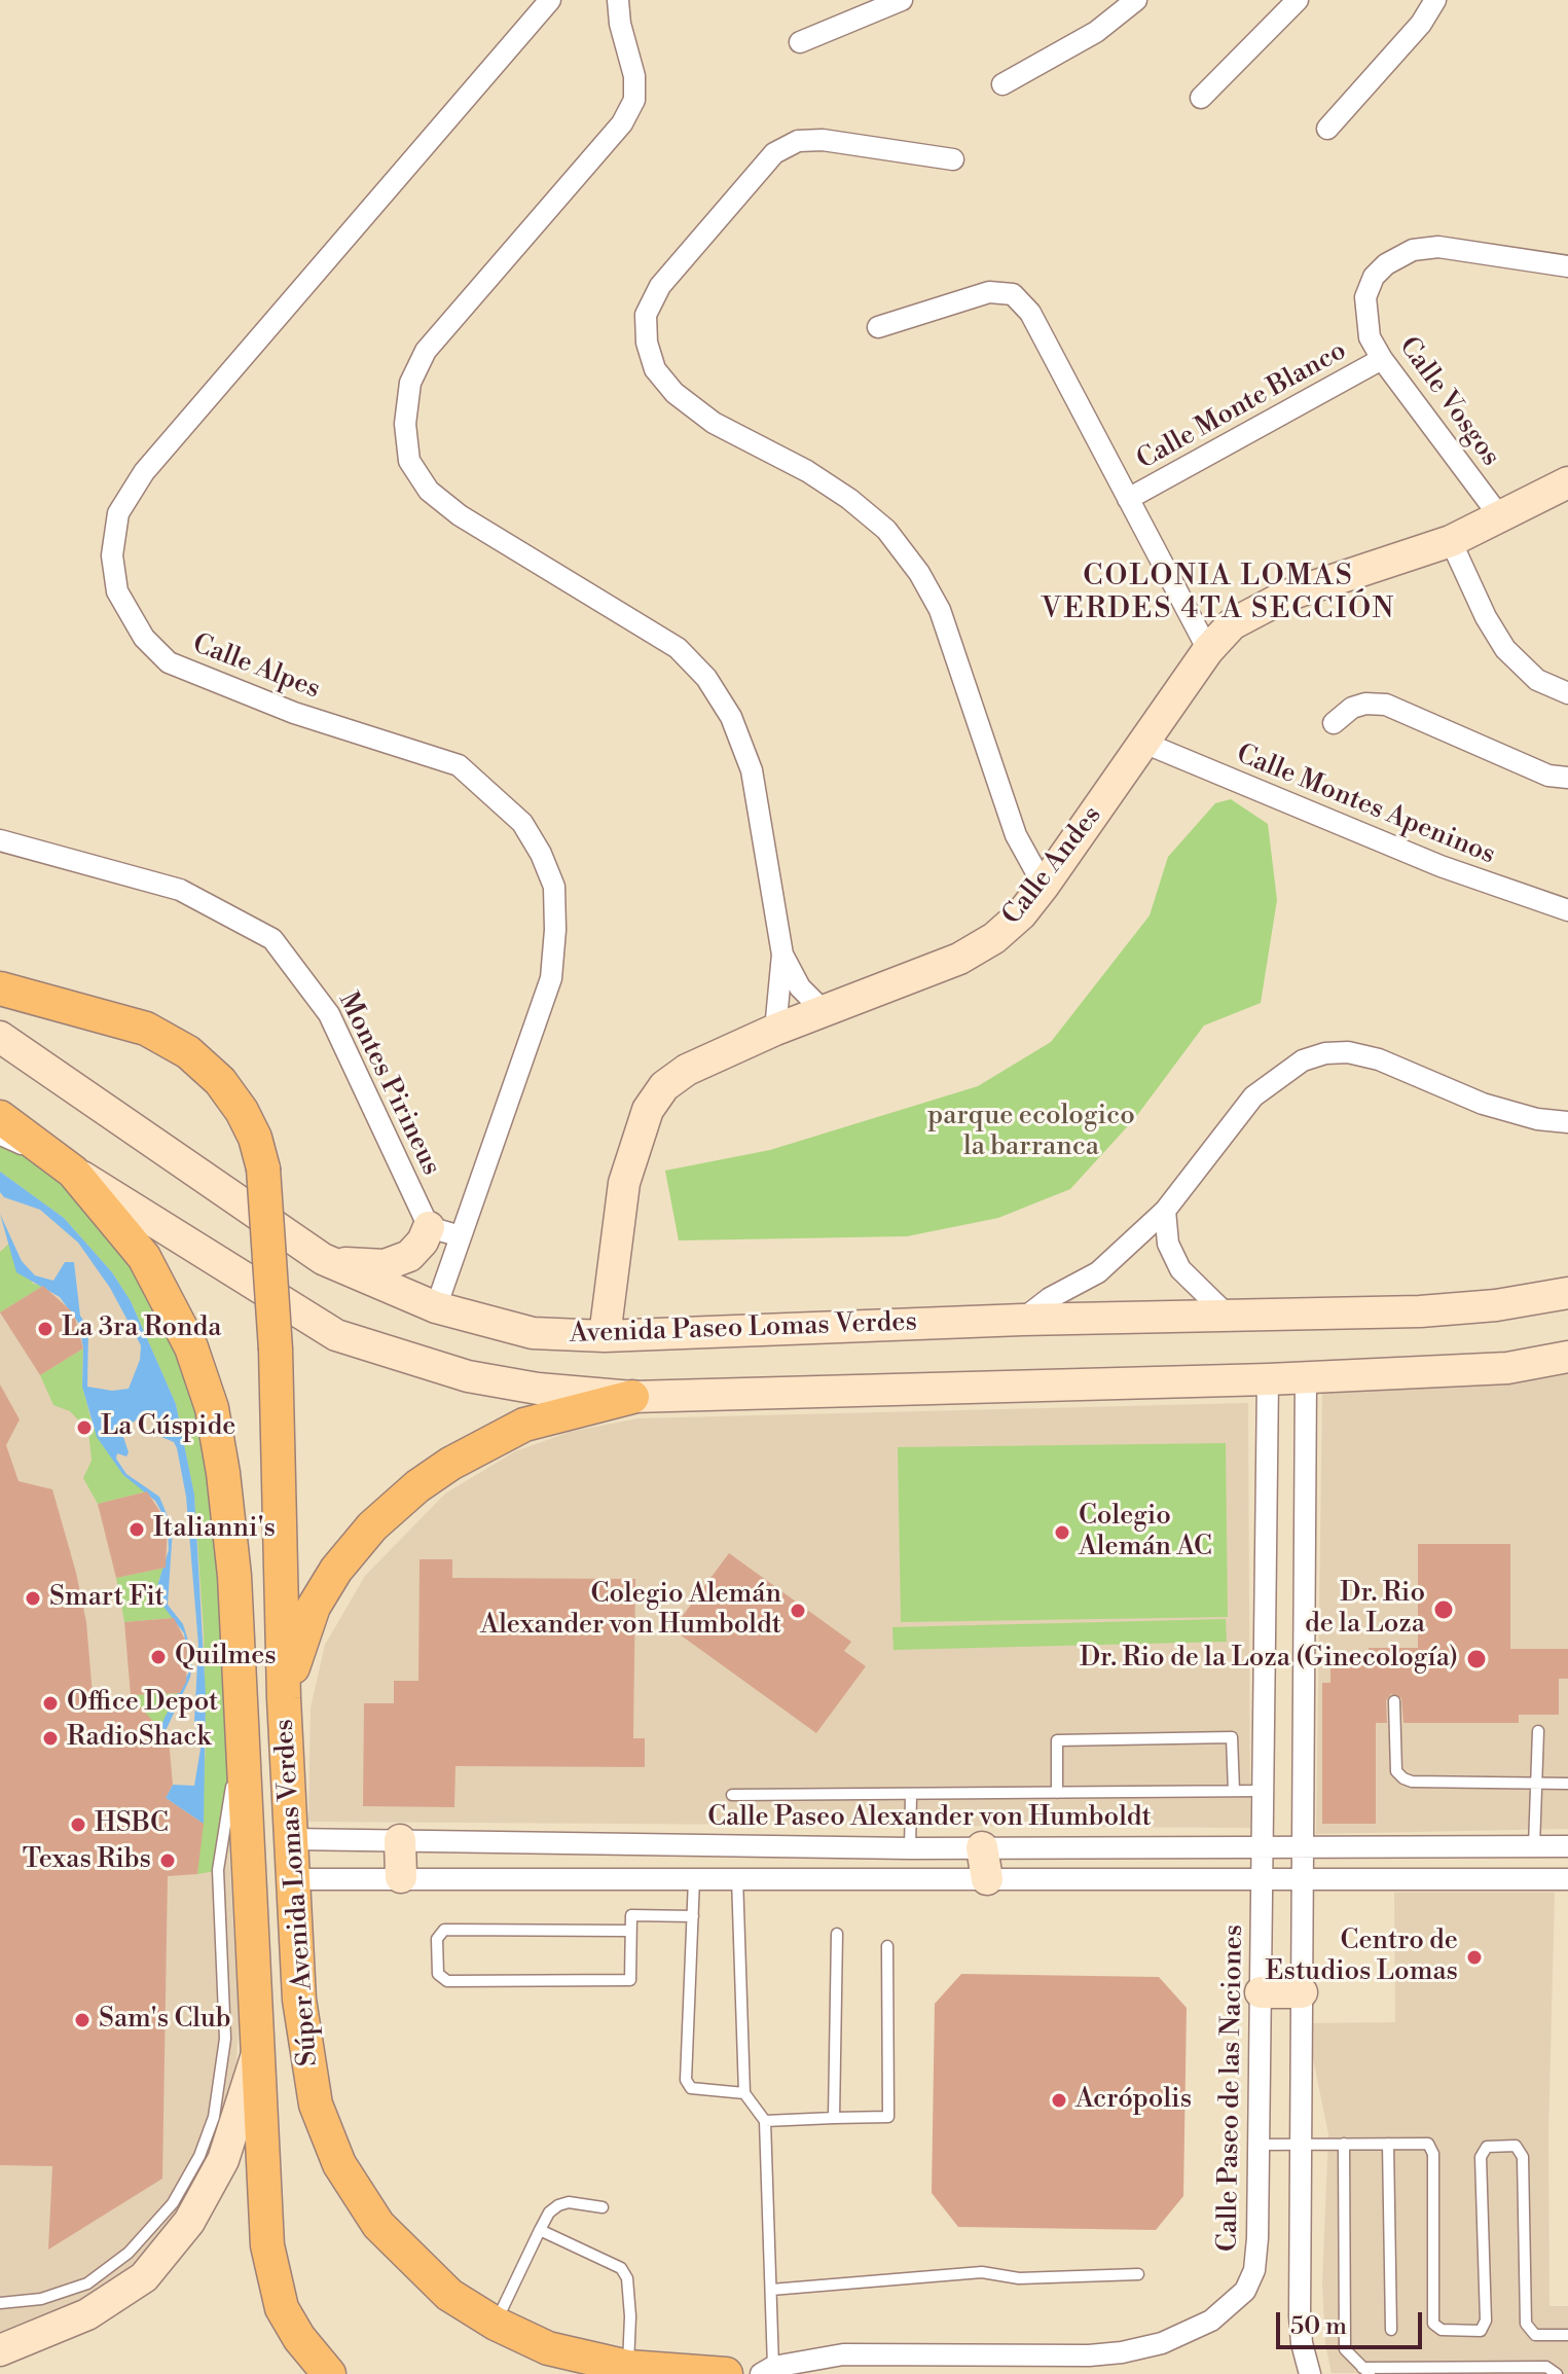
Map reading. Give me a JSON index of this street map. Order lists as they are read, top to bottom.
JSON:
{
  "streets": {
    "main road": ["Calle Andes", "Avenida Paseo Lomas Verdes", "Súper Avenida Lomas Verdes"],
    "street": [
      "Calle Vosgos",
      "Calle Monte Blanco",
      "Calle Alpes",
      "Calle Montes Apeninos",
      "Montes Pirineus",
      "Calle Paseo Alexander von Humboldt",
      "Calle Paseo de las Naciones"
    ]
  },
  "crossings": [
    ["Calle Vosgos", "Calle Monte Blanco"],
    ["Calle Vosgos", "Calle Andes"],
    ["Calle Alpes", "Avenida Paseo Lomas Verdes"],
    ["Calle Montes Apeninos", "Calle Andes"],
    ["Calle Andes", "Avenida Paseo Lomas Verdes"],
    ["Calle Paseo Alexander von Humboldt", "Súper Avenida Lomas Verdes"],
    ["Calle Paseo Alexander von Humboldt", "Calle Paseo de las Naciones"]
  ],
  "districts": ["COLONIA LOMAS VERDES 4TA SECCIÓN"],
  "parks": ["parque ecologico la barranca"],
  "places": [
    "La 3ra Ronda",
    "La Cúspide",
    "Italianni's",
    "Colegio Alemán AC",
    "Smart Fit",
    "Dr. Rio de la Loza",
    "Colegio Alemán Alexander von Humboldt",
    "Quilmes",
    "Dr. Rio de la Loza (Ginecología)",
    "Office Depot",
    "RadioShack",
    "HSBC",
    "Texas Ribs",
    "Centro de Estudios Lomas",
    "Sam's Club",
    "Acrópolis"
  ],
  "scale_bar": "50 m"
}
